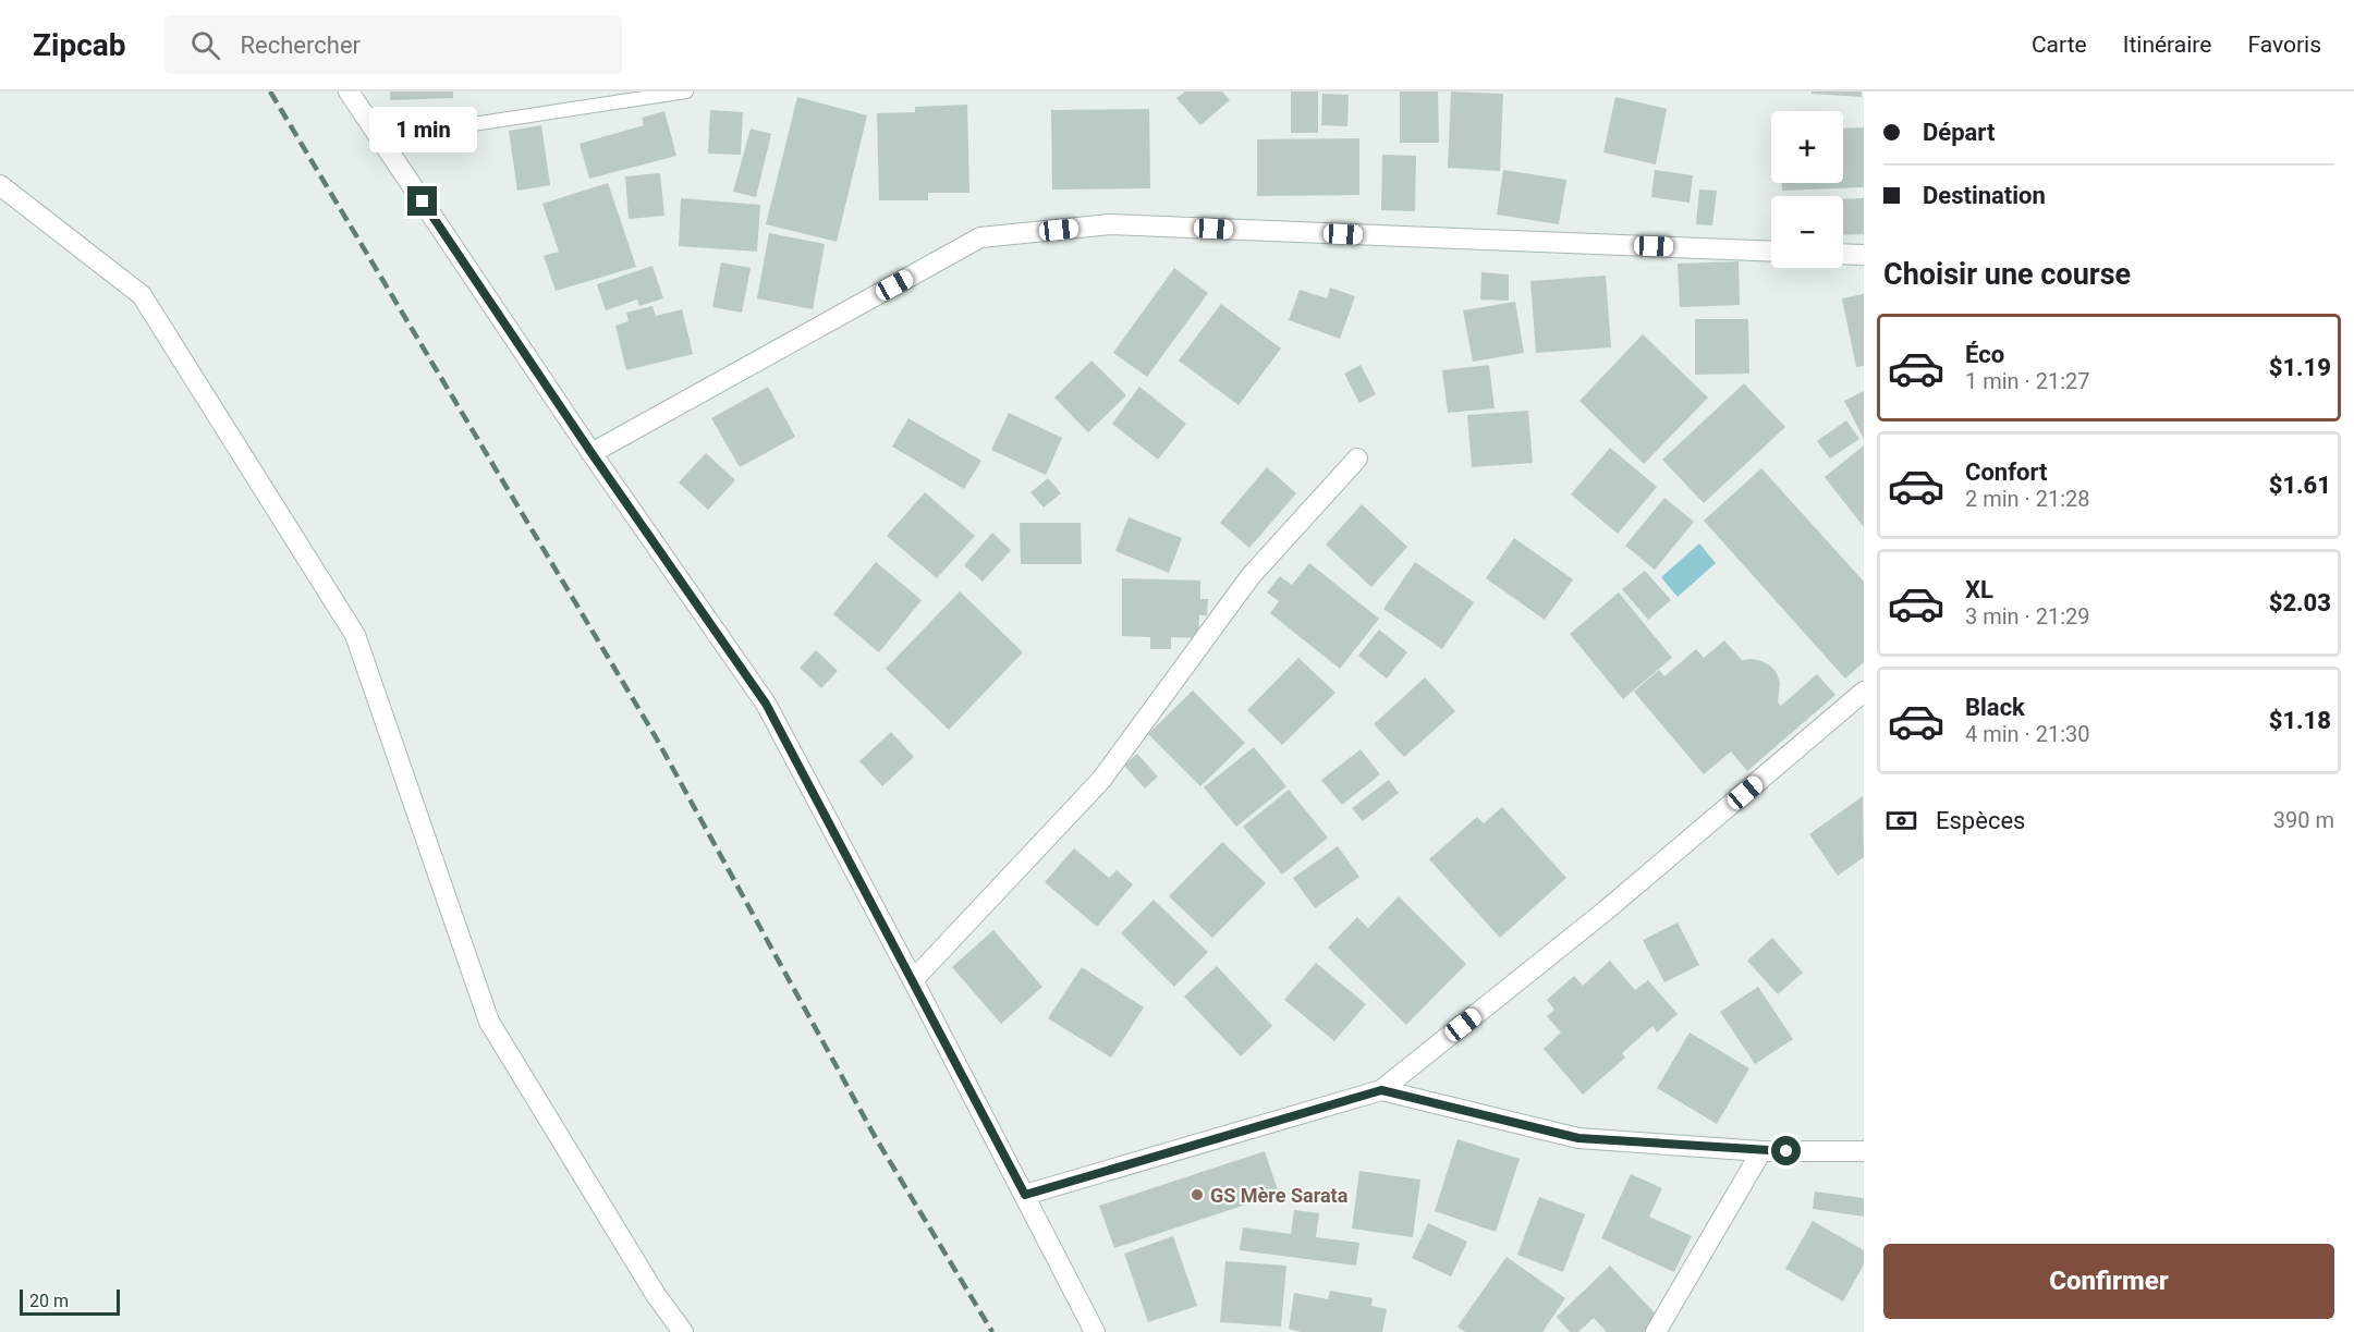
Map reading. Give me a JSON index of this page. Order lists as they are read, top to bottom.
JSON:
{
  "places": ["GS Mère Sarata"],
  "scale_bar": "20 m",
  "page": {
    "header": "Zipcab",
    "search": "Rechercher",
    "nav": ["Carte", "Itinéraire", "Favoris"],
    "banner": ["Départ", "Destination"],
    "bubble": "1 min",
    "map_buttons": ["+", "−"],
    "heading": "Choisir une course",
    "list": [
      {
        "name": "Éco",
        "note": "1 min · 21:27",
        "value": "$1.19"
      },
      {
        "name": "Confort",
        "note": "2 min · 21:28",
        "value": "$1.61"
      },
      {
        "name": "XL",
        "note": "3 min · 21:29",
        "value": "$2.03"
      },
      {
        "name": "Black",
        "note": "4 min · 21:30",
        "value": "$1.18"
      }
    ],
    "pay": ["Espèces", "390 m"],
    "buttons": "Confirmer",
    "scale": "20 m"
  }
}
